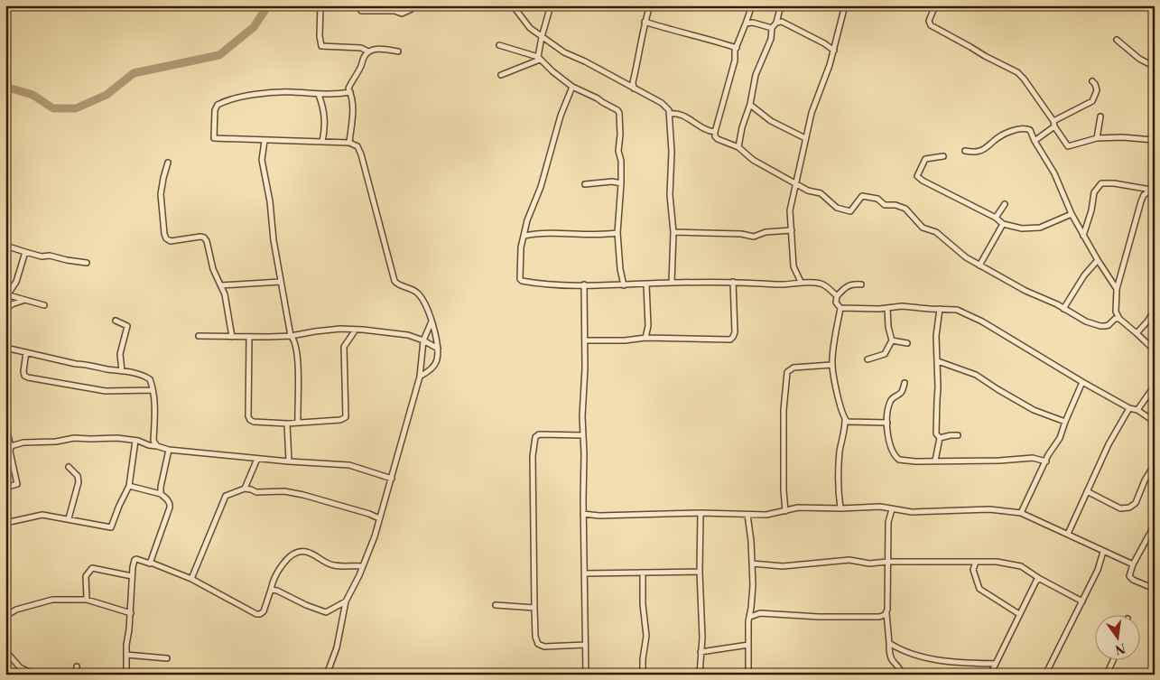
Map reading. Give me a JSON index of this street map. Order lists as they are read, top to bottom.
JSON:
{
  "north": "bottom"
}
